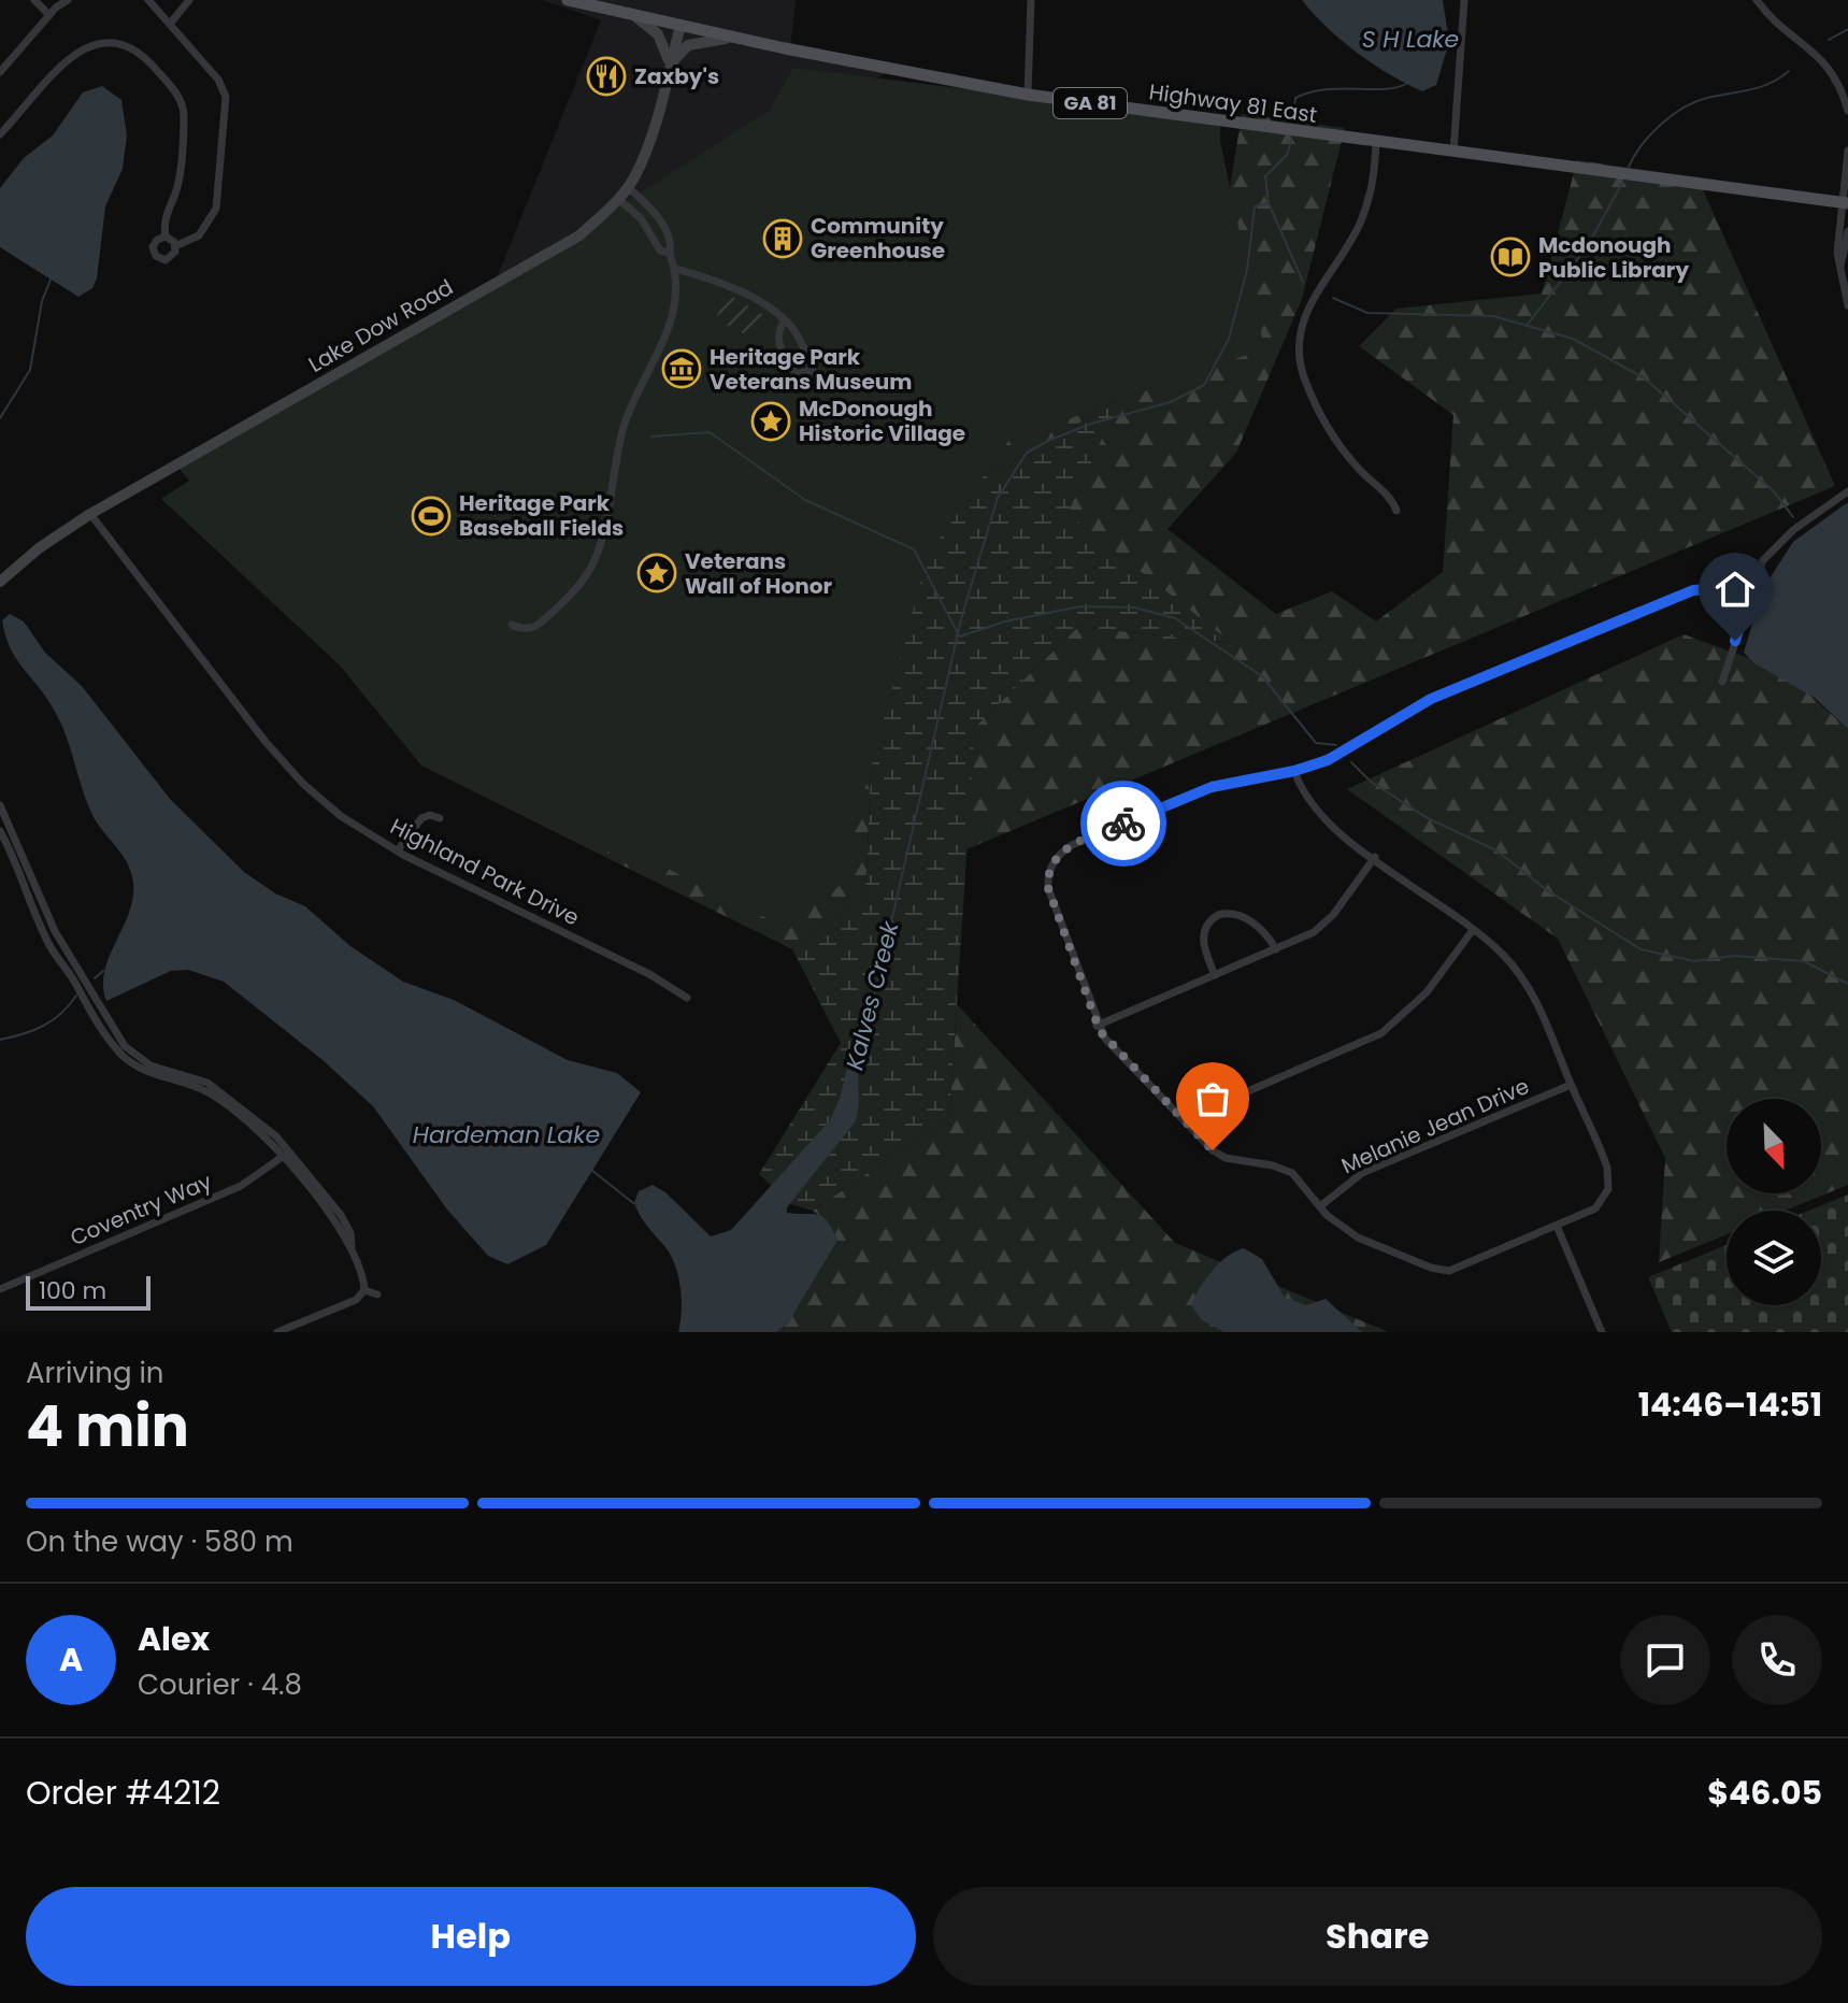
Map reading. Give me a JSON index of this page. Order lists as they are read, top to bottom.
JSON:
{
  "streets": {
    "main road": ["GA 81", "Highway 81 East"],
    "street": [
      "Lake Dow Road",
      "Highland Park Drive",
      "Melanie Jean Drive",
      "Coventry Way"
    ]
  },
  "crossings": [
    ["Highway 81 East", "Lake Dow Road"],
    ["Lake Dow Road", "Highland Park Drive"]
  ],
  "water": ["S H Lake", "Kalves Creek", "Hardeman Lake"],
  "places": {
    "restaurant": ["Zaxby's"],
    "building": ["Community Greenhouse"],
    "library": ["Mcdonough Public Library"],
    "museum": ["Heritage Park Veterans Museum"],
    "place": ["McDonough Historic Village", "Veterans Wall of Honor"],
    "sports": ["Heritage Park Baseball Fields"]
  },
  "scale_bar": "100 m",
  "north": "bottom right",
  "page": {
    "scale": "100 m",
    "heading": ["4 min", "Arriving in", "14:46–14:51"],
    "panel": [
      "Alex",
      "Courier · 4.8",
      "Order #4212",
      "$46.05"
    ],
    "bar": "On the way · 580 m",
    "round": "A",
    "buttons": ["Help", "Share"]
  }
}
